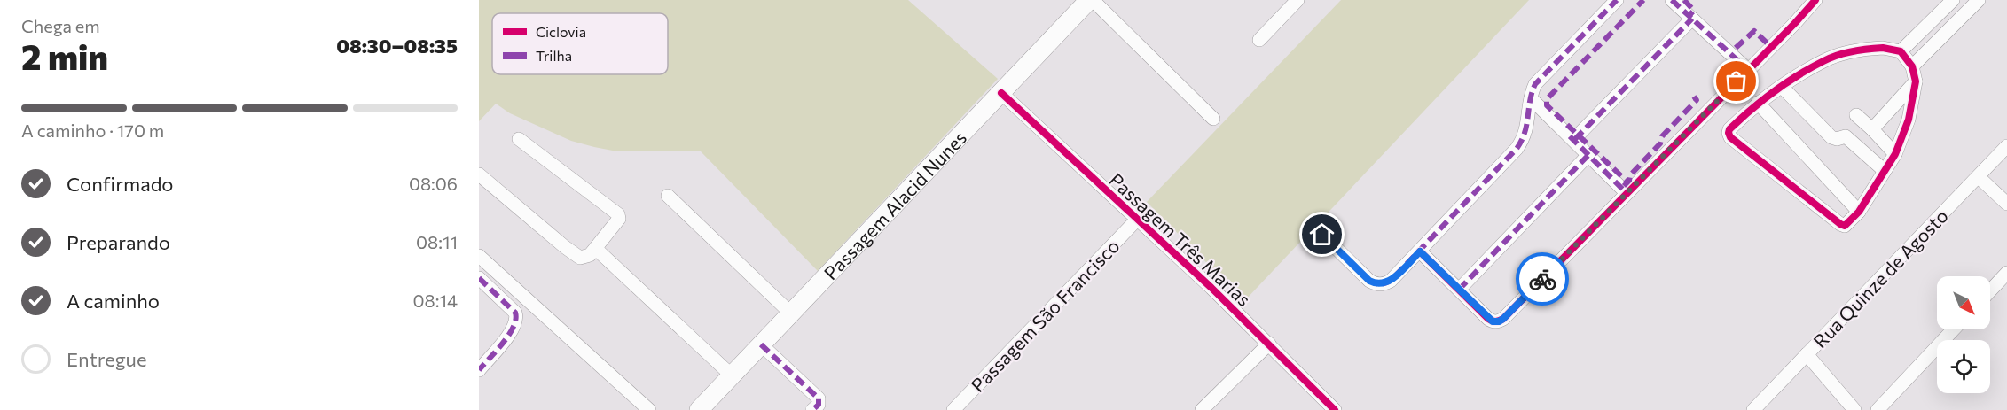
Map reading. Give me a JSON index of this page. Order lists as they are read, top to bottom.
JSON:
{
  "streets": {
    "main road": ["Passagem Alacid Nunes"],
    "street": ["Passagem Três Marias", "Rua Quinze de Agosto", "Passagem São Francisco"]
  },
  "crossings": [
    ["Passagem Alacid Nunes", "Passagem Três Marias"],
    ["Passagem Três Marias", "Passagem São Francisco"]
  ],
  "legend": ["Ciclovia", "Trilha"],
  "north": "bottom right",
  "page": {
    "heading": ["2 min", "Chega em", "08:30–08:35"],
    "bar": "A caminho · 170 m",
    "list": [
      ["Confirmado", "08:06"],
      ["Preparando", "08:11"],
      ["A caminho", "08:14"],
      "Entregue"
    ]
  }
}
